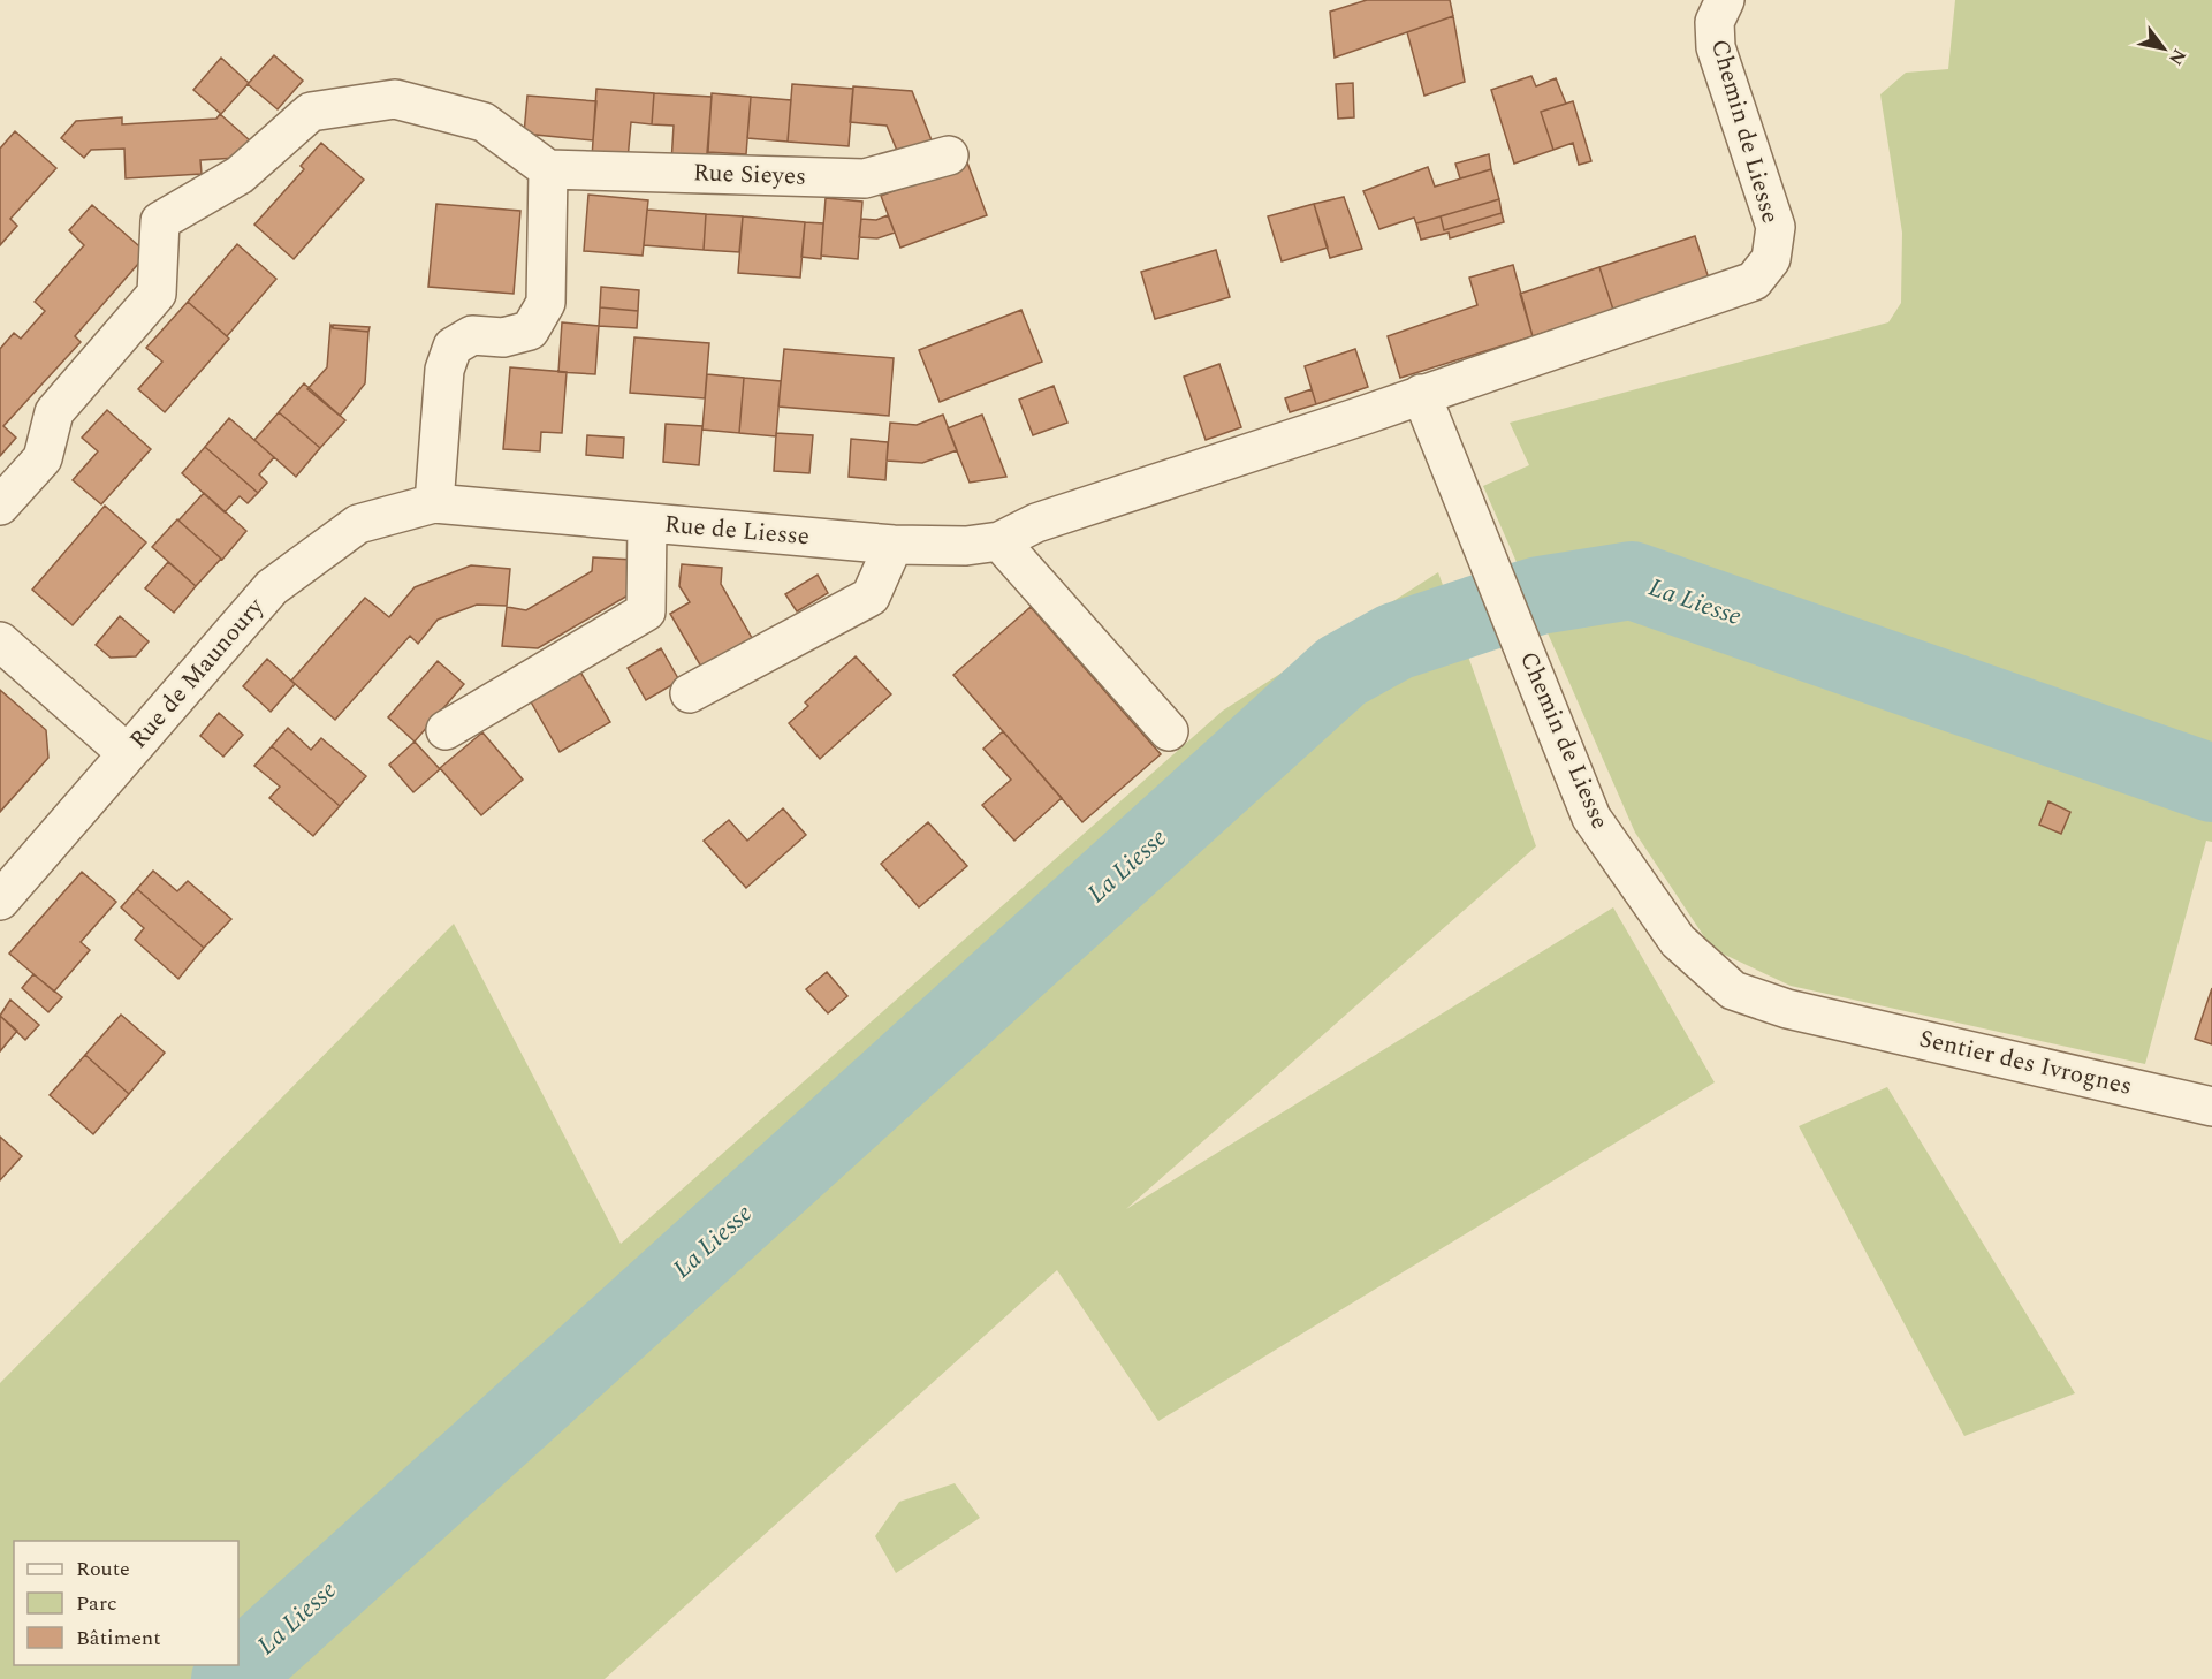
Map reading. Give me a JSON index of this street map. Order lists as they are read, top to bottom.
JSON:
{
  "streets": {
    "street": [
      "Chemin de Liesse",
      "Rue Sieyes",
      "Rue de Liesse",
      "Rue de Maunoury",
      "Sentier des Ivrognes"
    ]
  },
  "crossings": [
    ["Chemin de Liesse", "Rue de Liesse"],
    ["Chemin de Liesse", "Sentier des Ivrognes"],
    ["Rue de Liesse", "Rue de Maunoury"]
  ],
  "water": ["La Liesse"],
  "legend": ["Route", "Parc", "Bâtiment"],
  "north": "bottom right"
}
